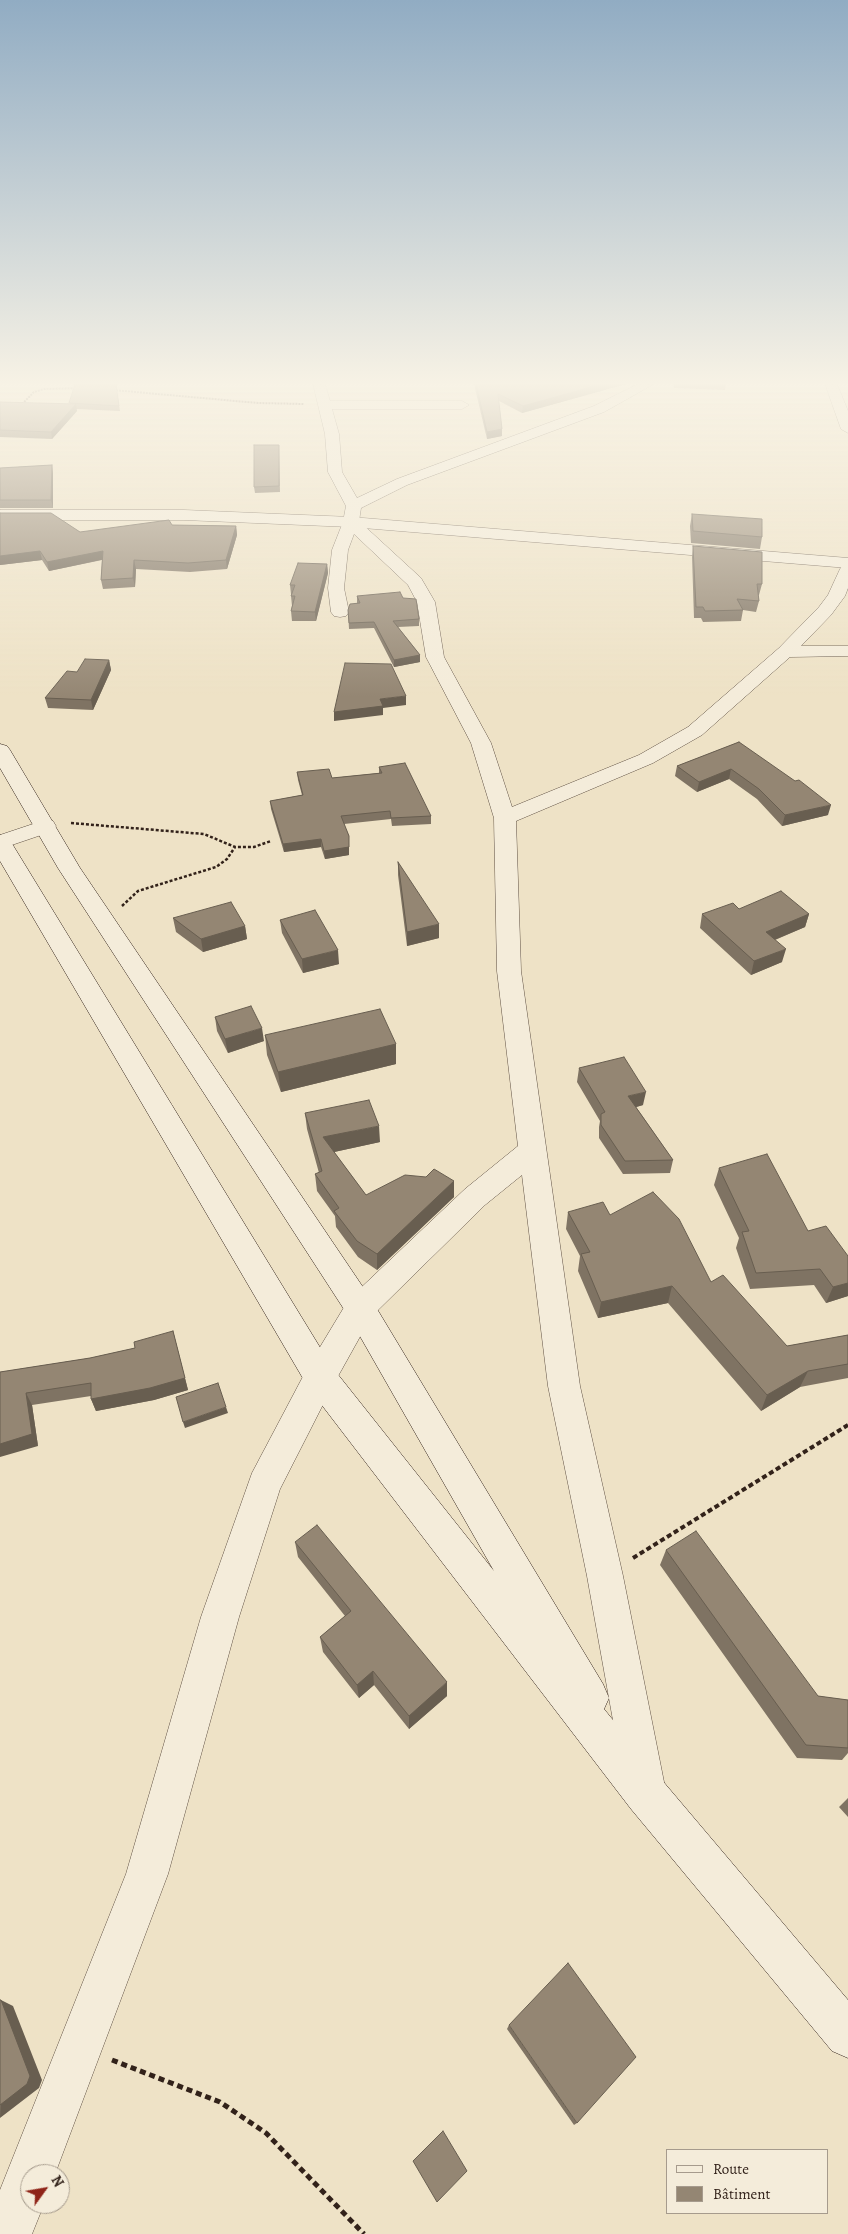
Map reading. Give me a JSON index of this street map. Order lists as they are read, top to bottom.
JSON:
{
  "legend": ["Route", "Bâtiment"],
  "north": "top right"
}
